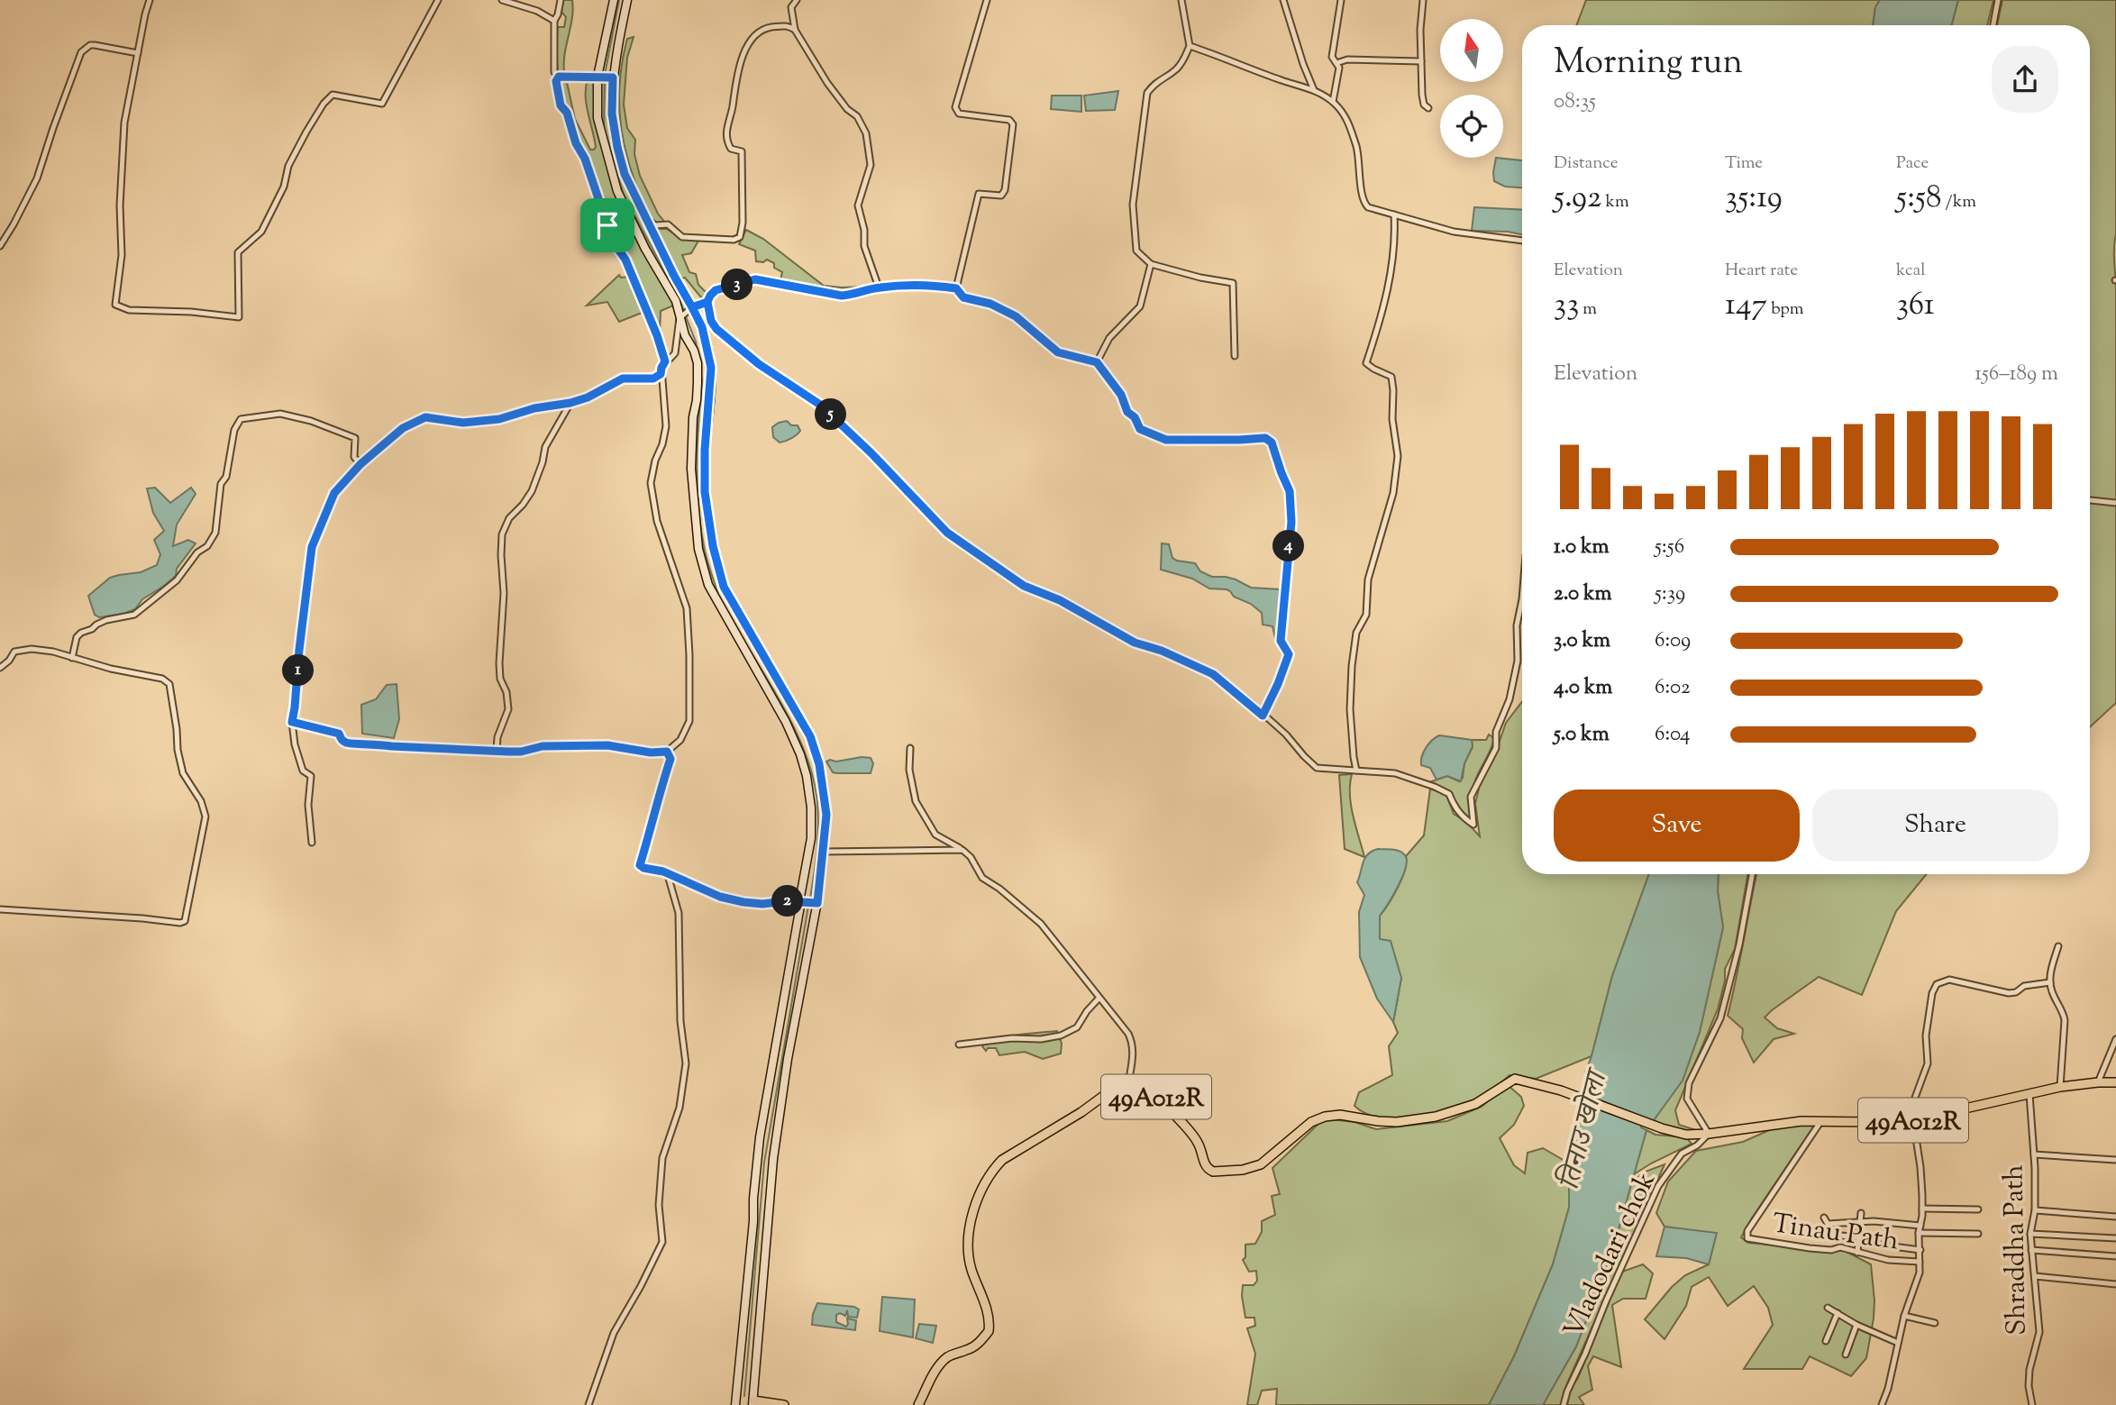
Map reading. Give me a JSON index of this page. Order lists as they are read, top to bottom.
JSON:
{
  "streets": {
    "main road": ["49A012R"],
    "street": ["Tinau Path", "Shraddha Path", "Vladodari chok"]
  },
  "crossings": [
    ["49A012R", "Tinau Path"],
    ["49A012R", "Shraddha Path"],
    ["49A012R", "Vladodari chok"]
  ],
  "water": ["तिनाउ खोला"],
  "north": "top",
  "page": {
    "heading": ["Morning run", "08:35"],
    "stats": [
      ["Distance", "5.92 km"],
      ["Time", "35:19"],
      ["Pace", "5:58 /km"],
      ["Elevation", "33 m"],
      ["Heart rate", "147 bpm"],
      ["kcal", "361"]
    ],
    "pins": [
      "3",
      "5",
      "4",
      "1",
      "2"
    ],
    "chart": ["Elevation", "156–189 m"],
    "list": [
      {
        "name": "1.0 km",
        "note": "5:56"
      },
      {
        "name": "2.0 km",
        "note": "5:39"
      },
      {
        "name": "3.0 km",
        "note": "6:09"
      },
      {
        "name": "4.0 km",
        "note": "6:02"
      },
      {
        "name": "5.0 km",
        "note": "6:04"
      }
    ],
    "buttons": ["Save", "Share"]
  }
}
